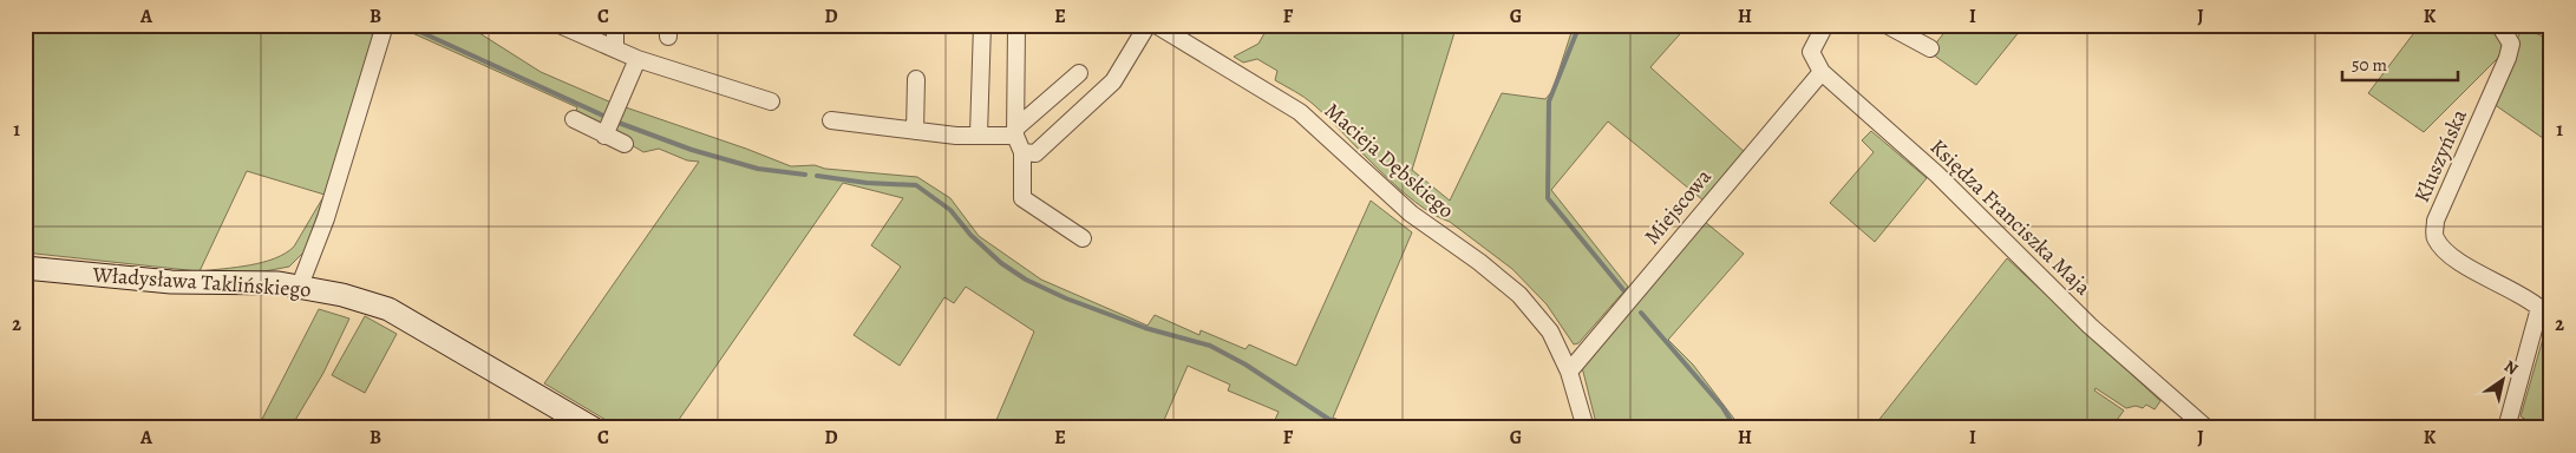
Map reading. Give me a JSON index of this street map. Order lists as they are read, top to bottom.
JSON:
{
  "streets": {
    "street": [
      "Kłuszyńska",
      "Macieja Dębskiego",
      "Miejscowa",
      "Księdza Franciszka Maja",
      "Władysława Taklińskiego"
    ]
  },
  "crossings": [
    ["Macieja Dębskiego", "Miejscowa"],
    ["Miejscowa", "Księdza Franciszka Maja"]
  ],
  "scale_bar": "50 m",
  "north": "top right",
  "grid": {
    "columns": [
      "A",
      "B",
      "C",
      "D",
      "E",
      "F",
      "G",
      "H",
      "I",
      "J",
      "K"
    ],
    "rows": ["1", "2"]
  }
}
